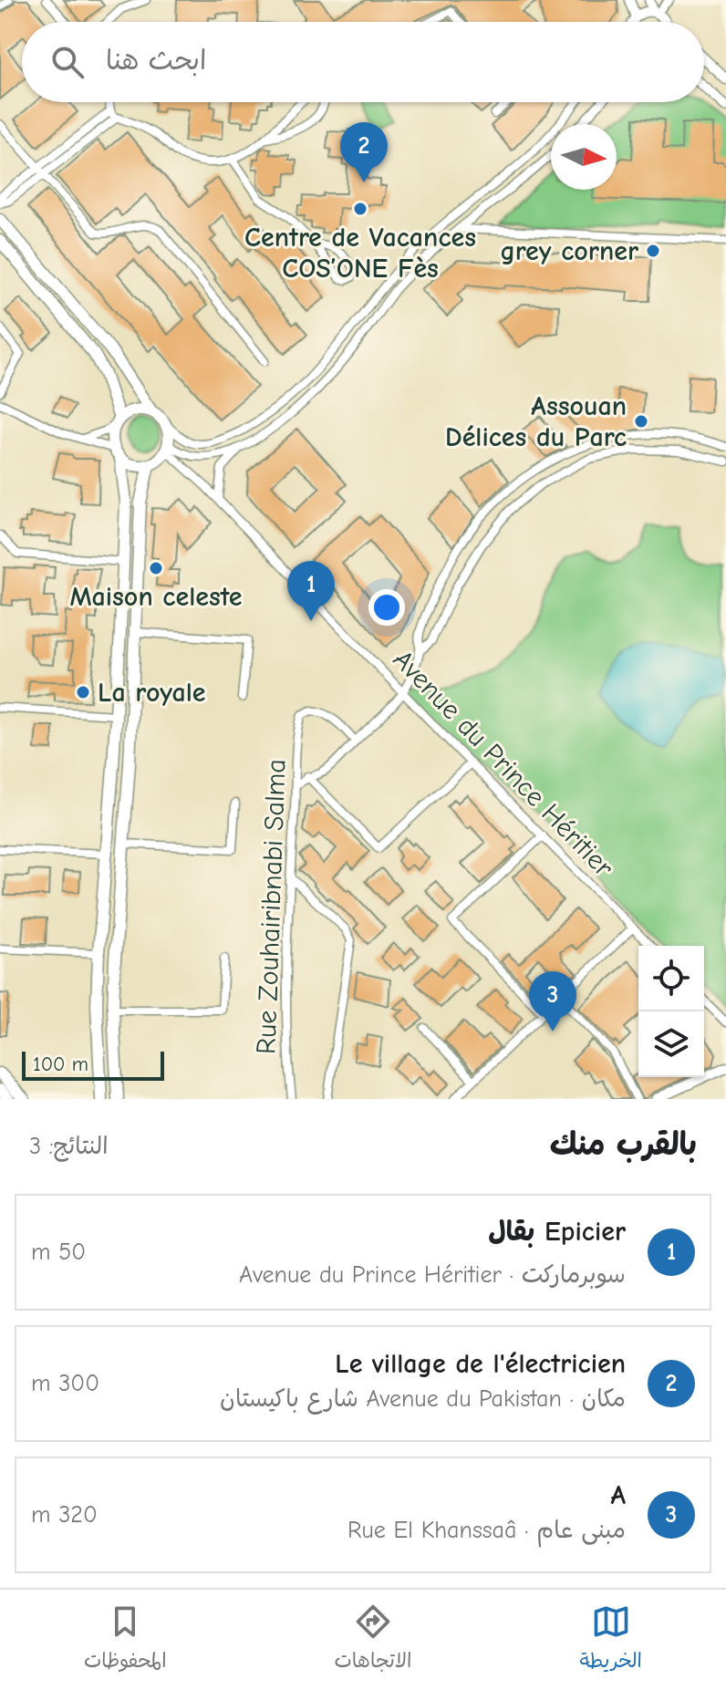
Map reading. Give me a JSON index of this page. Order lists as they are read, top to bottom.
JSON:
{
  "streets": {
    "street": ["Avenue du Prince Héritier", "Rue Zouhairibnabi Salma"]
  },
  "places": [
    "Centre de Vacances COS’ONE Fès",
    "grey corner",
    "Assouan Délices du Parc",
    "Maison celeste",
    "La royale"
  ],
  "scale_bar": "100 m",
  "north": "right",
  "page": {
    "search": "ابحث هنا",
    "pins": ["2", "1", "3"],
    "scale": "100 m",
    "heading": ["بالقرب منك", "النتائج: 3"],
    "list": [
      {
        "mark": "1",
        "name": "Epicier بقال",
        "note": "سوبرماركت · Avenue du Prince Héritier",
        "value": "50 m"
      },
      {
        "mark": "2",
        "name": "Le village de l'électricien",
        "note": "مكان · Avenue du Pakistan شارع باكيستان",
        "value": "300 m"
      },
      {
        "mark": "3",
        "name": "A",
        "note": "مبنى عام · Rue El Khanssaâ",
        "value": "320 m"
      }
    ],
    "nav": ["الخريطة", "الاتجاهات", "المحفوظات"]
  }
}
